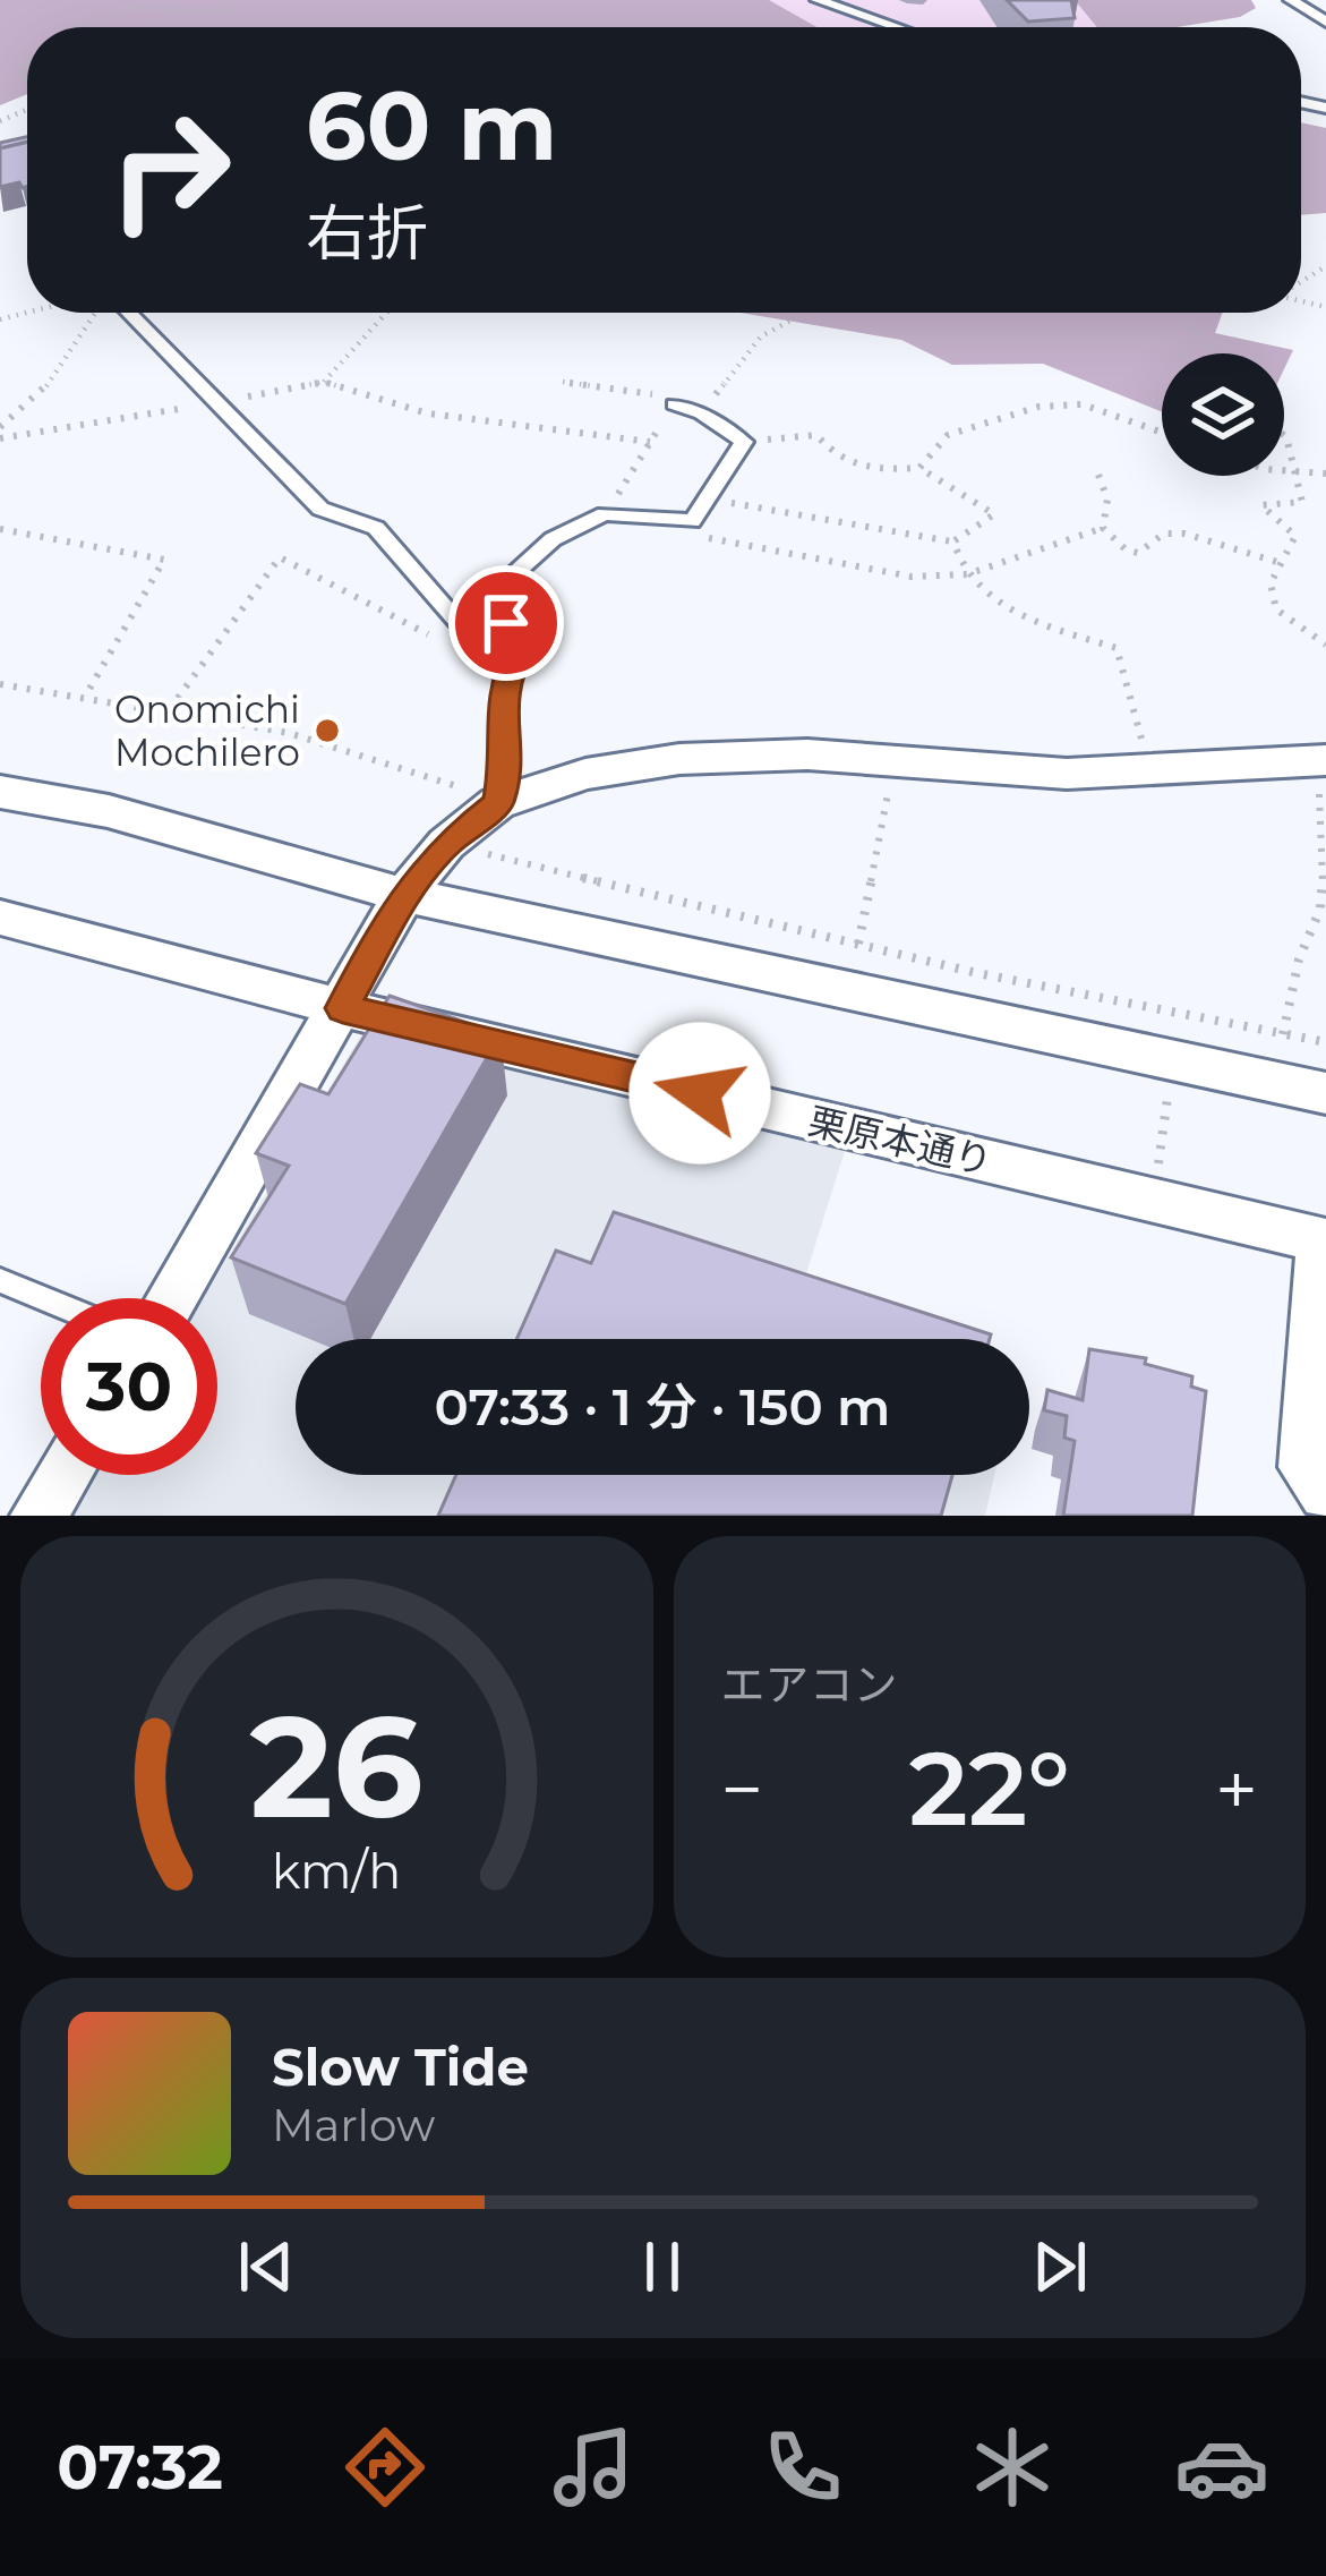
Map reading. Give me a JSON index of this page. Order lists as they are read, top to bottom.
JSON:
{
  "streets": {
    "street": ["栗原本通り"]
  },
  "places": ["Onomichi Mochilero"],
  "page": {
    "turn": ["60 m", "右折"],
    "limit": "30",
    "trip": "07:33 · 1 分 · 150 m",
    "tile": "エアコン",
    "heat": ["−", "22°", "+"],
    "song": ["Slow Tide", "Marlow"],
    "tabs": "07:32",
    "gauge": ["26", "km/h"]
  }
}
